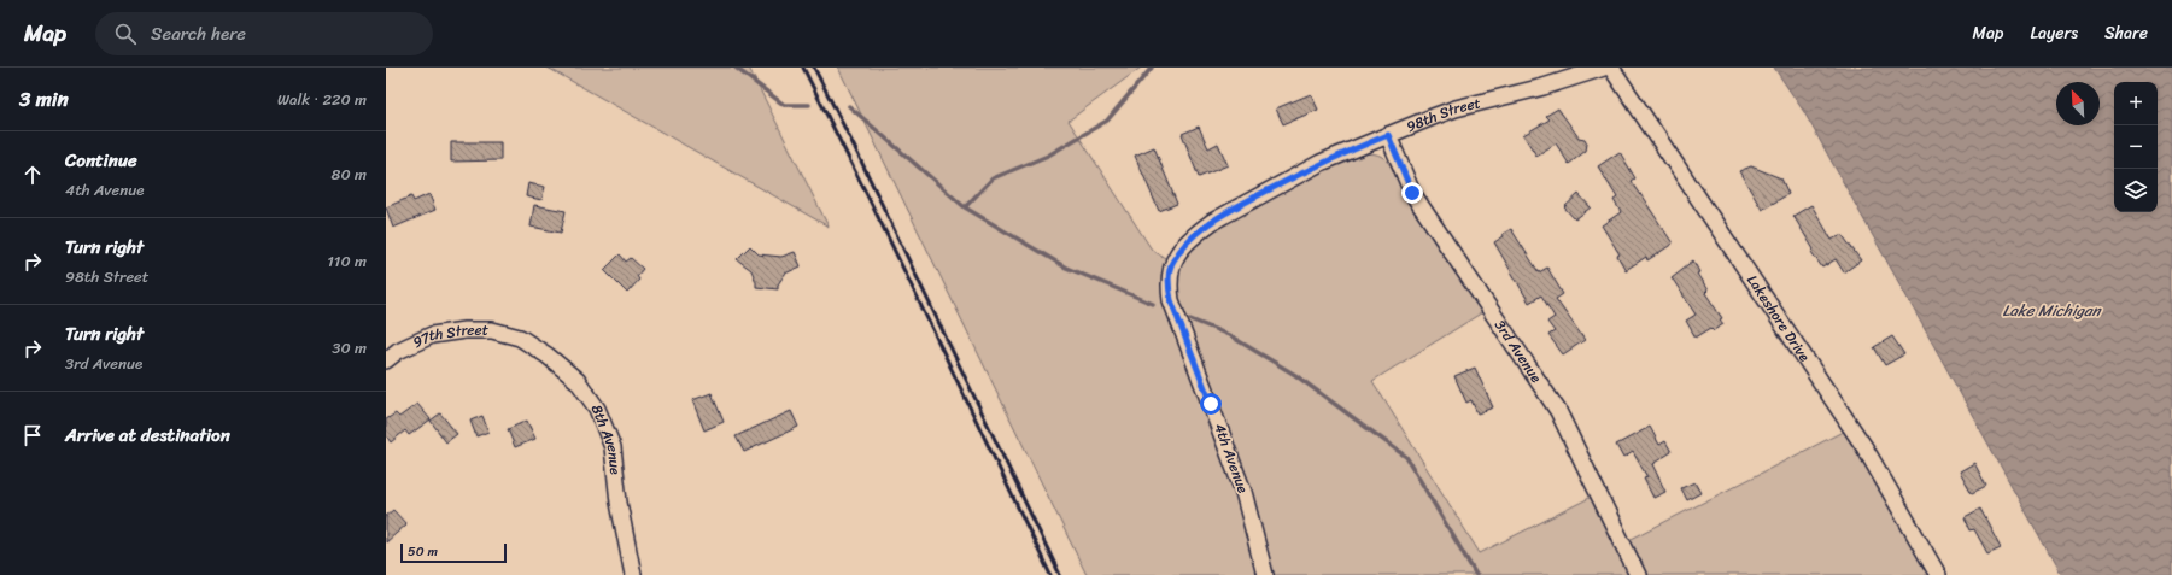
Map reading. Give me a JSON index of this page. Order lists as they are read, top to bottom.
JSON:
{
  "streets": {
    "street": [
      "98th Street",
      "Lakeshore Drive",
      "97th Street",
      "3rd Avenue",
      "8th Avenue",
      "4th Avenue"
    ]
  },
  "crossings": [
    ["98th Street", "3rd Avenue"],
    ["98th Street", "4th Avenue"],
    ["97th Street", "8th Avenue"]
  ],
  "water": ["Lake Michigan"],
  "scale_bar": "50 m",
  "north": "top left",
  "page": {
    "header": "Map",
    "search": "Search here",
    "nav": ["Map", "Layers", "Share"],
    "heading": ["3 min", "Walk · 220 m"],
    "map_buttons": ["+", "−"],
    "list": [
      ["Continue", "4th Avenue", "80 m"],
      ["Turn right", "98th Street", "110 m"],
      ["Turn right", "3rd Avenue", "30 m"],
      "Arrive at destination"
    ],
    "scale": "50 m"
  }
}
